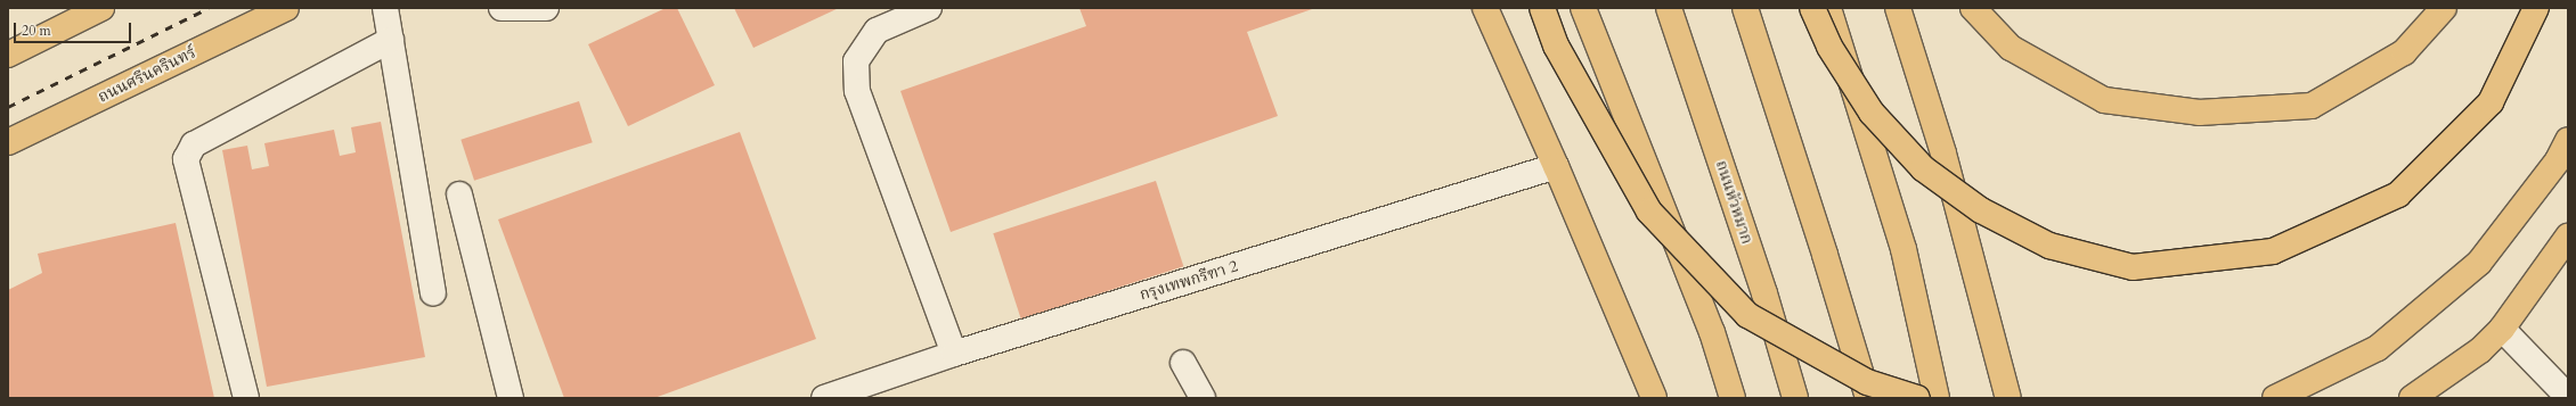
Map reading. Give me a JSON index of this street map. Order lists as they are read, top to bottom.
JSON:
{
  "streets": {
    "main road": ["ถนนศรีนครินทร์", "ถนนหัวหมาก"],
    "street": ["กรุงเทพกรีฑา 2"]
  },
  "scale_bar": "20 m"
}
